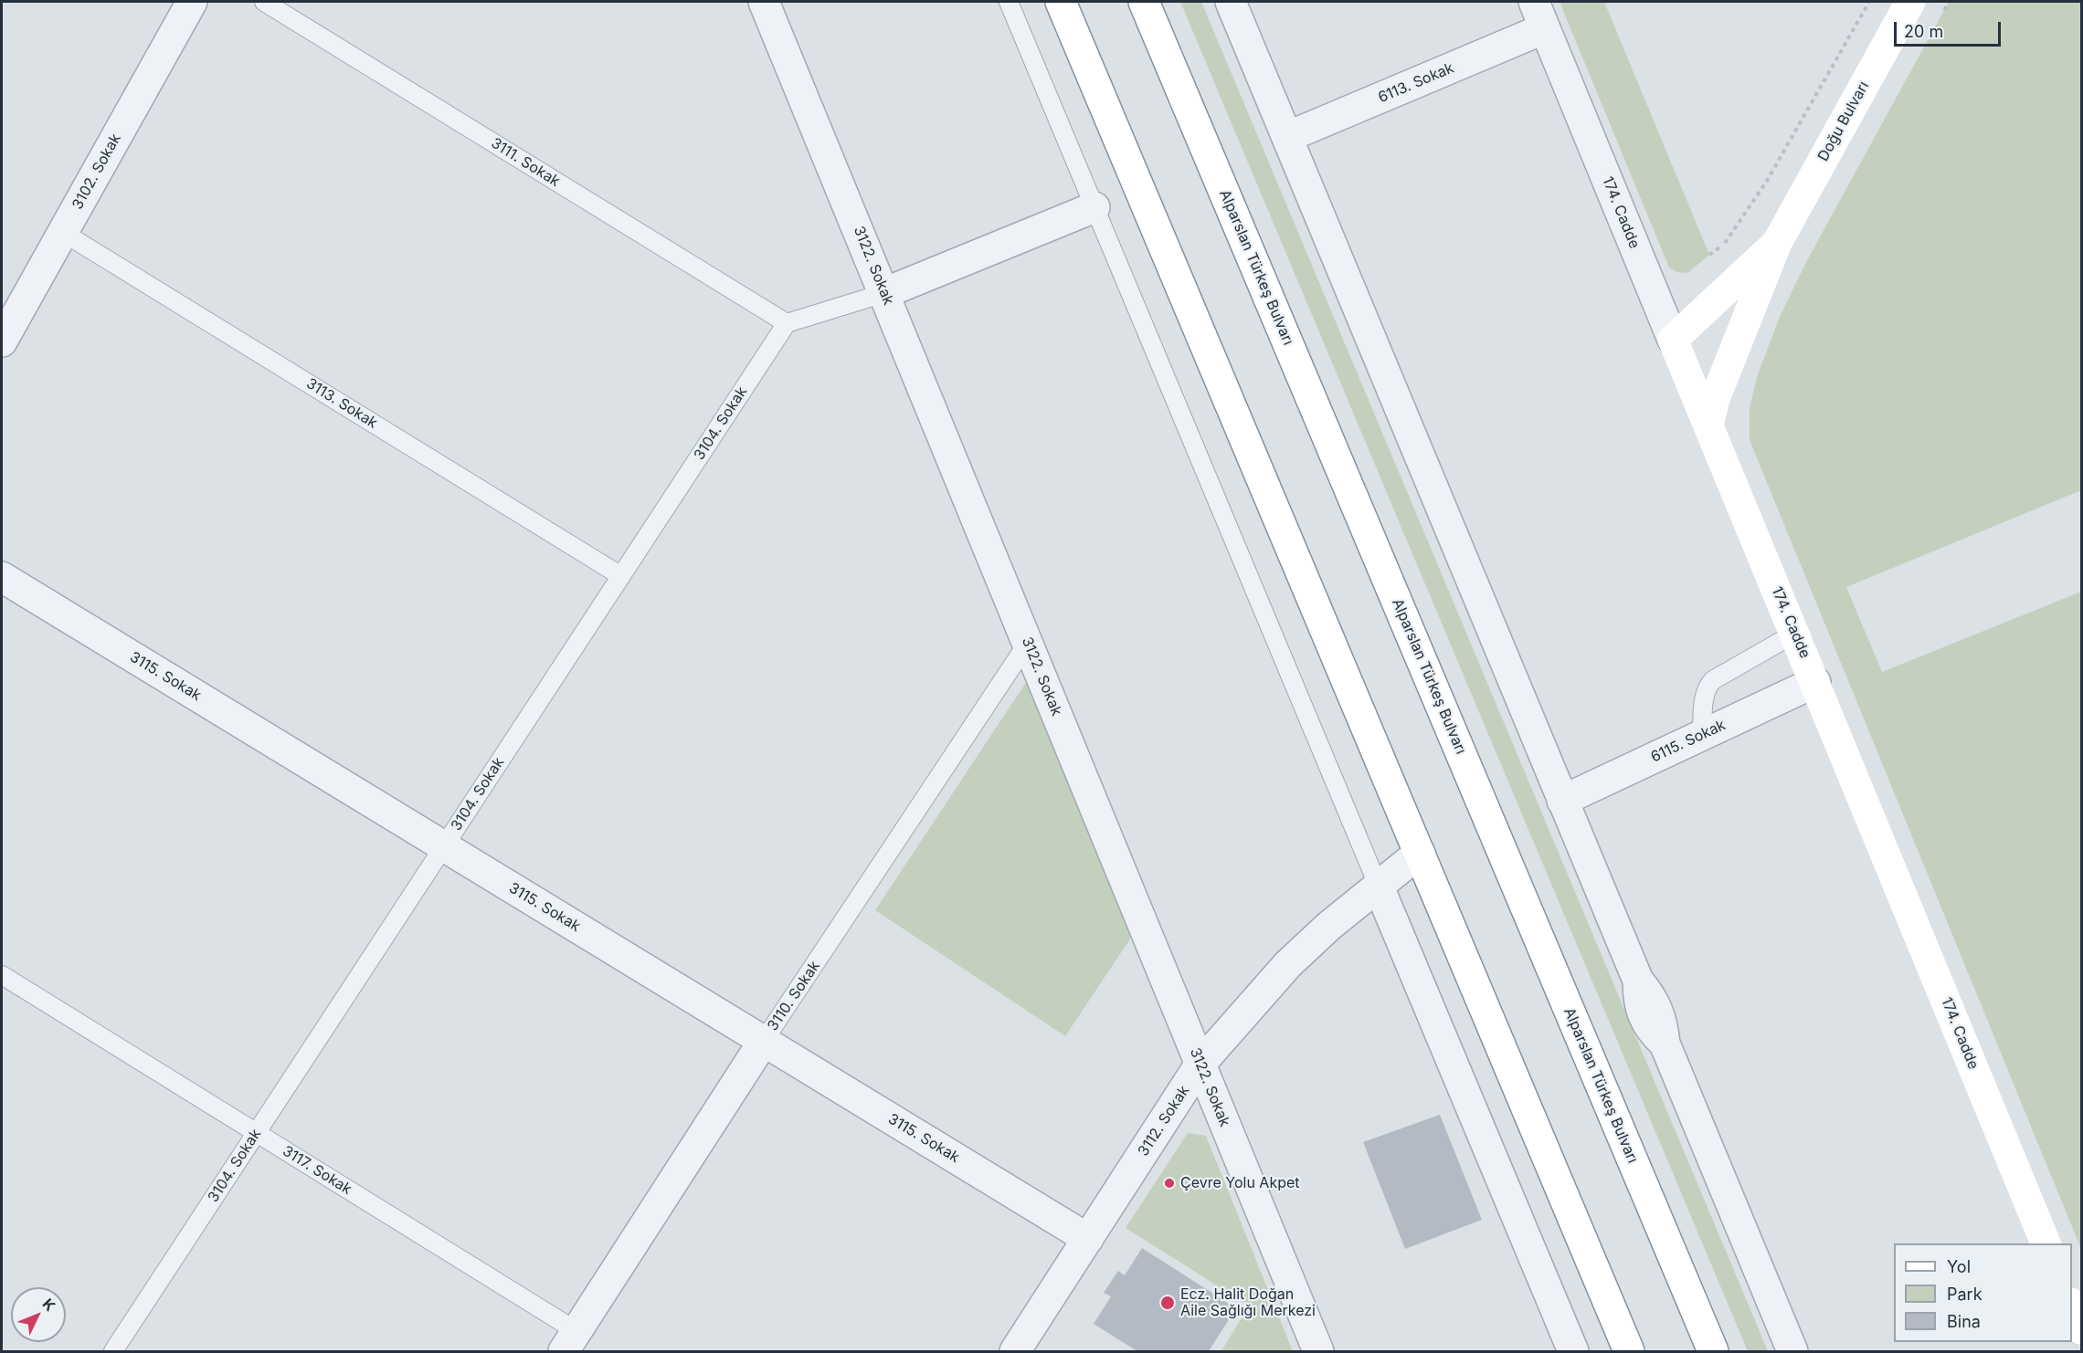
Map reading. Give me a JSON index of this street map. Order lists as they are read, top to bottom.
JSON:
{
  "streets": {
    "main road": ["Doğu Bulvarı", "174. Cadde", "Alparslan Türkeş Bulvarı"],
    "street": [
      "6113. Sokak",
      "3102. Sokak",
      "3122. Sokak",
      "3115. Sokak",
      "6115. Sokak",
      "3110. Sokak",
      "3112. Sokak"
    ],
    "lane": [
      "3111. Sokak",
      "3113. Sokak",
      "3104. Sokak",
      "3117. Sokak"
    ]
  },
  "crossings": [
    ["6113. Sokak", "174. Cadde"],
    ["Doğu Bulvarı", "174. Cadde"],
    ["3111. Sokak", "3104. Sokak"],
    ["3102. Sokak", "3113. Sokak"],
    ["174. Cadde", "6115. Sokak"],
    ["3122. Sokak", "3110. Sokak"],
    ["3122. Sokak", "3112. Sokak"],
    ["3113. Sokak", "3104. Sokak"],
    ["3104. Sokak", "3115. Sokak"],
    ["3104. Sokak", "3117. Sokak"],
    ["3115. Sokak", "3110. Sokak"],
    ["3115. Sokak", "3112. Sokak"],
    ["3110. Sokak", "3117. Sokak"]
  ],
  "places": ["Çevre Yolu Akpet", "Ecz. Halit Doğan Aile Sağlığı Merkezi"],
  "legend": ["Yol", "Park", "Bina"],
  "scale_bar": "20 m",
  "north": "top right"
}
